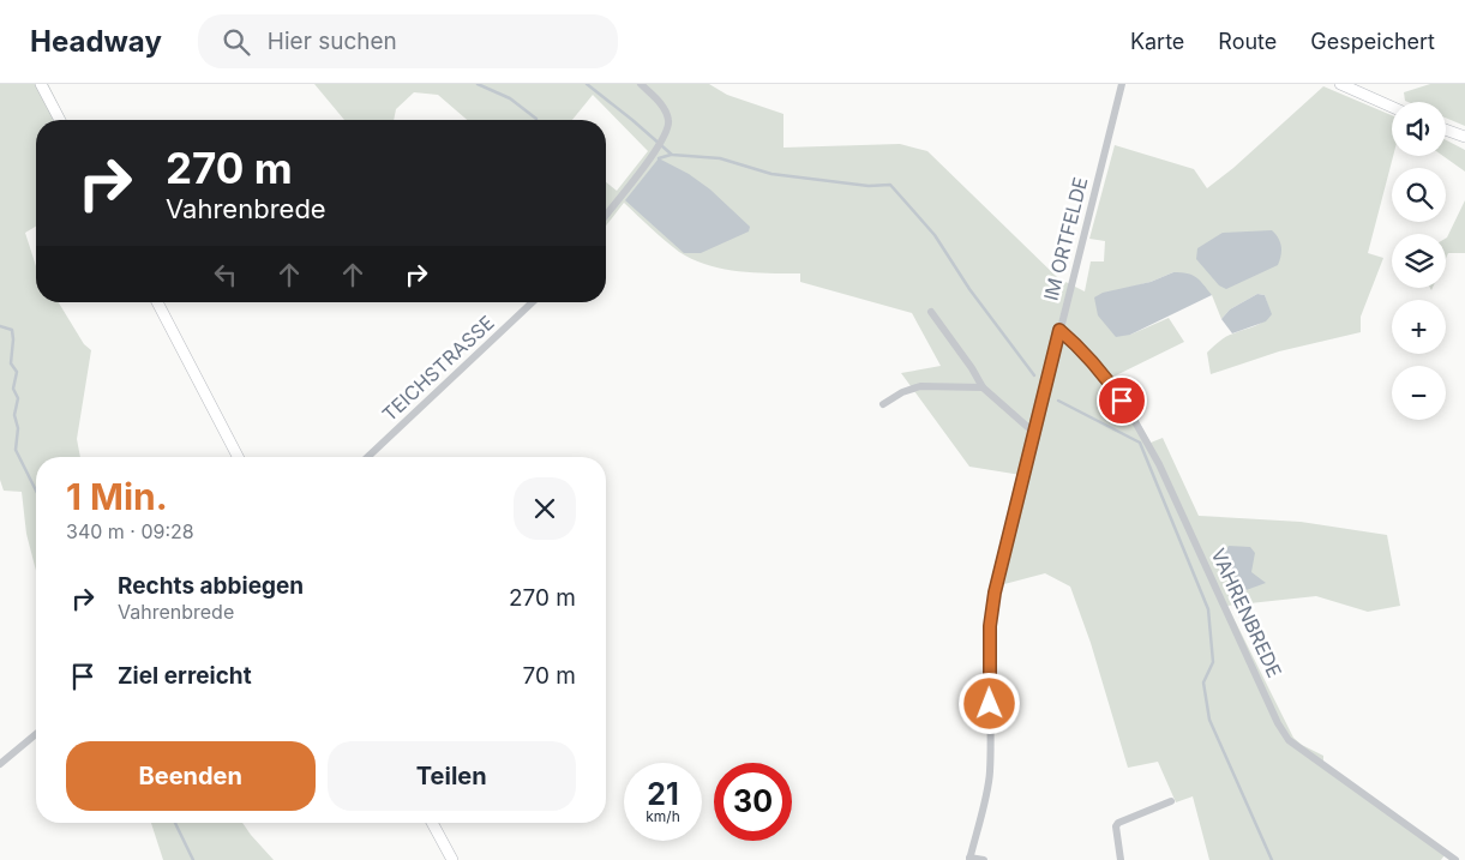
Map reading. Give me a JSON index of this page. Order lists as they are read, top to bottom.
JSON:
{
  "streets": {
    "street": ["IM ORTFELDE", "TEICHSTRASSE", "VAHRENBREDE"]
  },
  "crossings": [
    ["IM ORTFELDE", "VAHRENBREDE"]
  ],
  "page": {
    "header": "Headway",
    "search": "Hier suchen",
    "nav": ["Karte", "Route", "Gespeichert"],
    "map_buttons": ["+", "−"],
    "turn": ["270 m", "Vahrenbrede"],
    "heading": ["1 Min.", "340 m · 09:28"],
    "list": [
      {
        "name": "Rechts abbiegen",
        "note": "Vahrenbrede",
        "value": "270 m"
      },
      {
        "name": "Ziel erreicht",
        "value": "70 m"
      }
    ],
    "buttons": ["Beenden", "Teilen"],
    "speed": "21 km/h",
    "limit": "30"
  }
}
